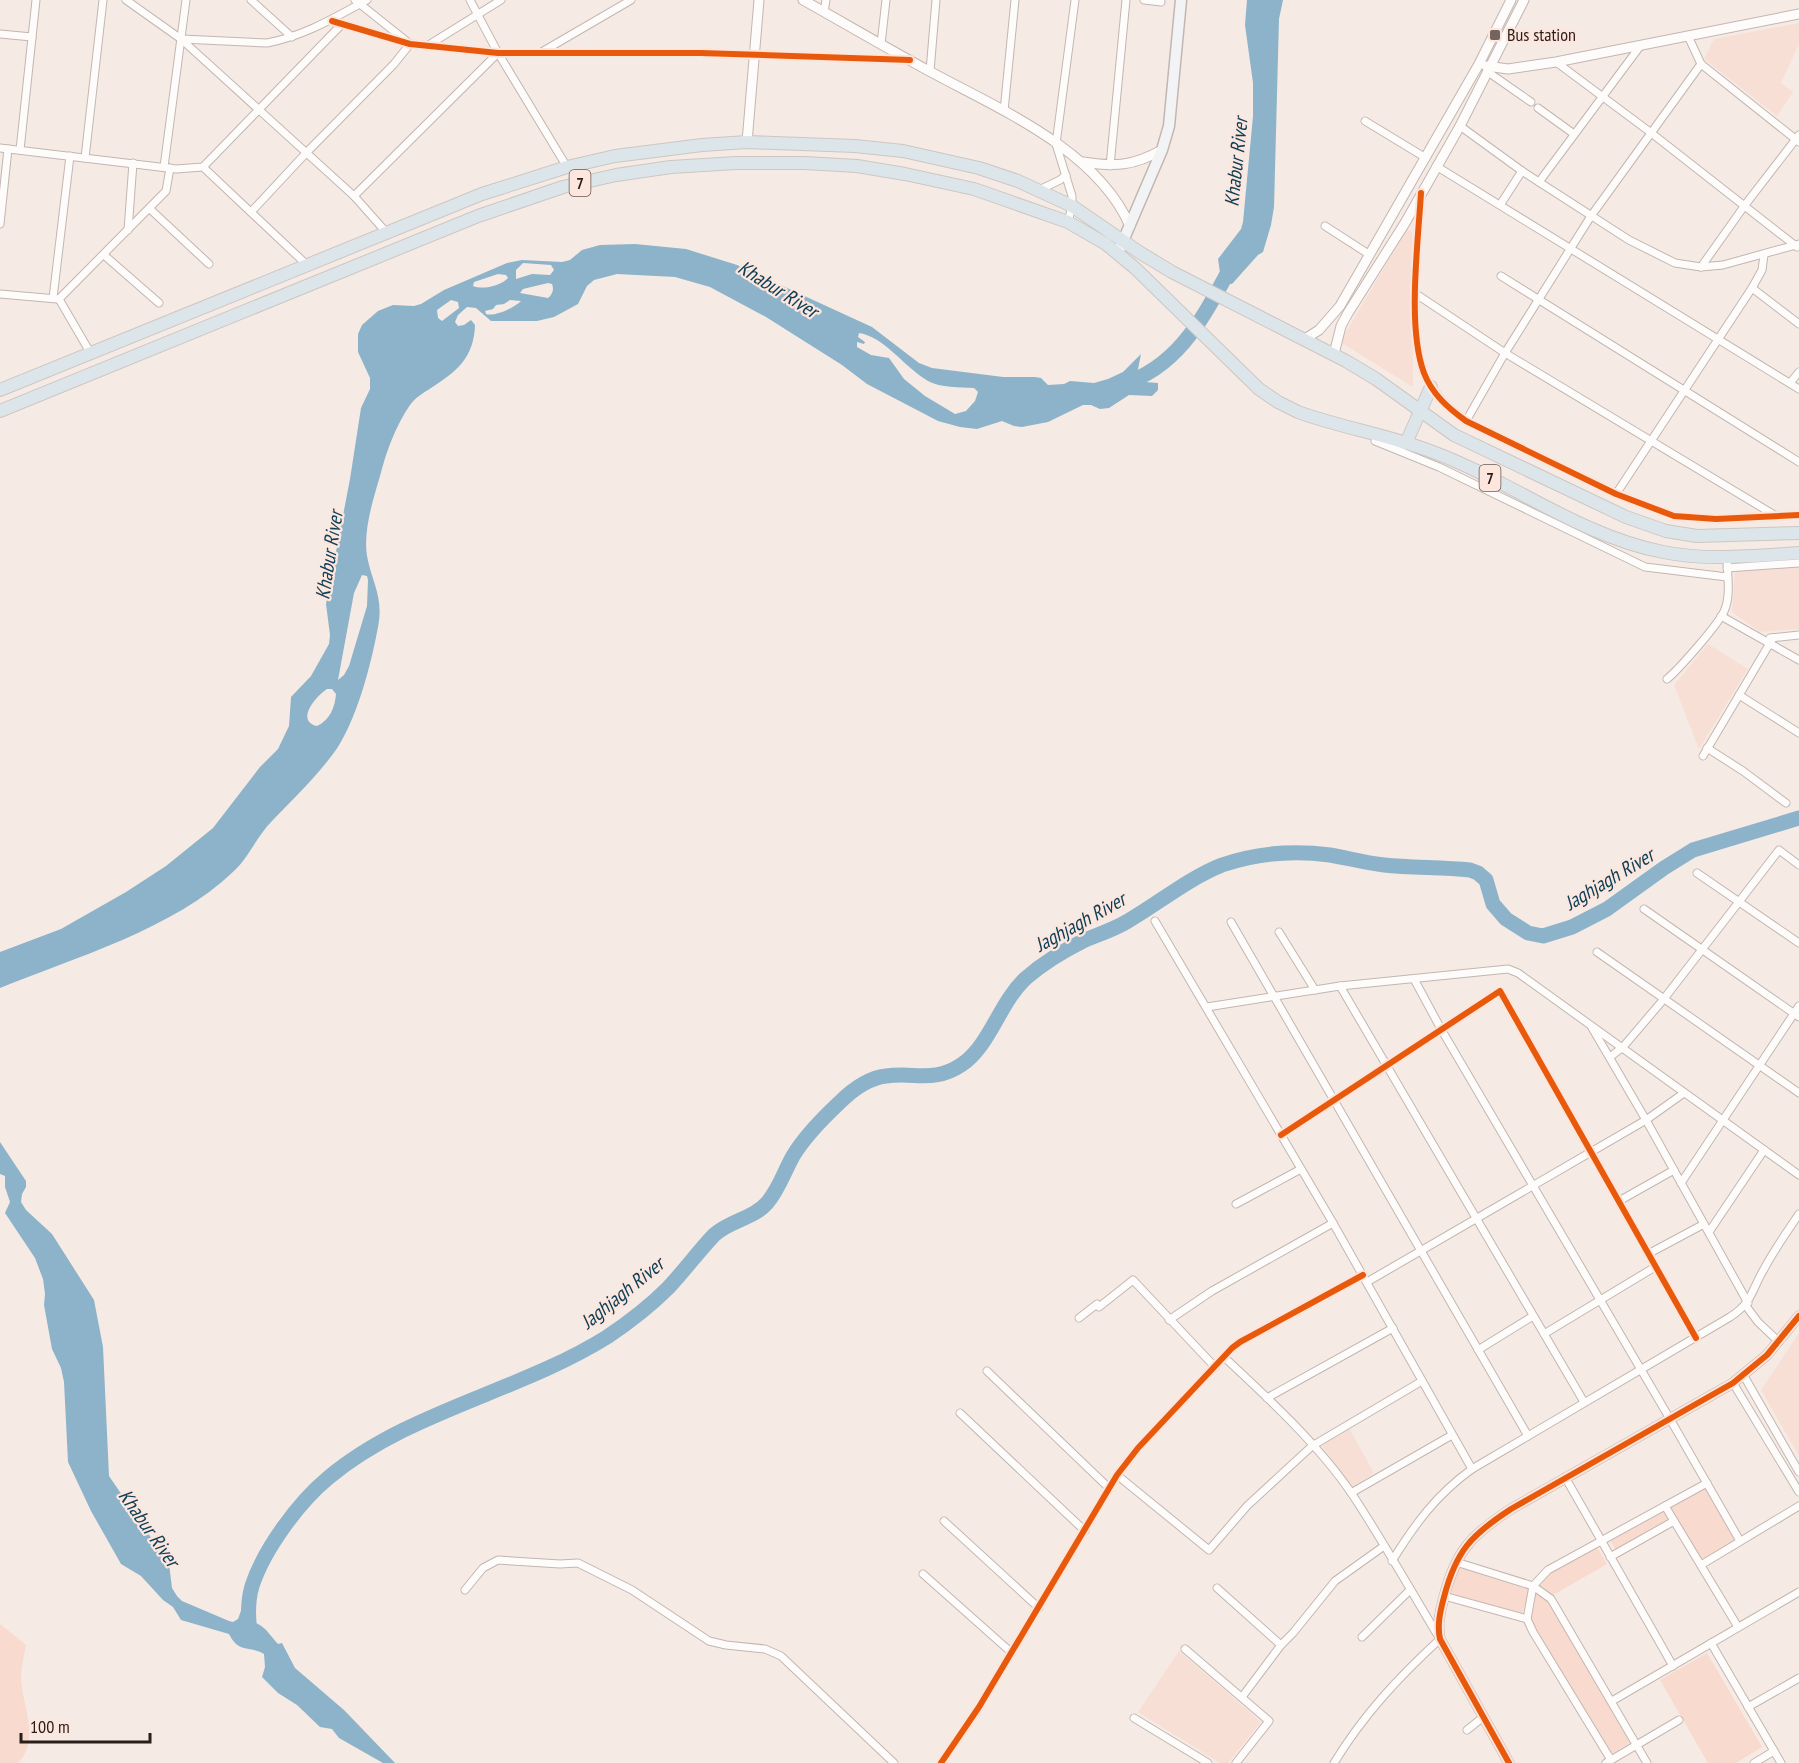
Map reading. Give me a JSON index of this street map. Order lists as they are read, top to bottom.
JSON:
{
  "streets": {
    "highway": ["7"]
  },
  "water": ["Khabur River", "Jaghjagh River"],
  "places": {
    "transit": ["Bus station"]
  },
  "scale_bar": "100 m"
}
